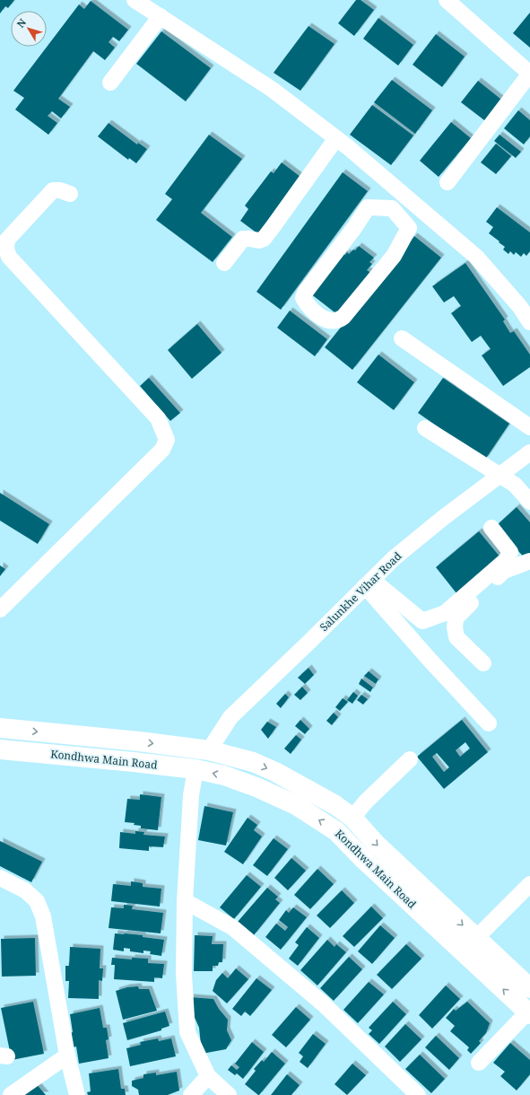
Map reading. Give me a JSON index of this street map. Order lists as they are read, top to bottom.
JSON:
{
  "streets": {
    "main road": ["Kondhwa Main Road"],
    "street": ["Salunkhe Vihar Road"]
  },
  "crossings": [
    ["Salunkhe Vihar Road", "Kondhwa Main Road"]
  ],
  "north": "top left"
}
